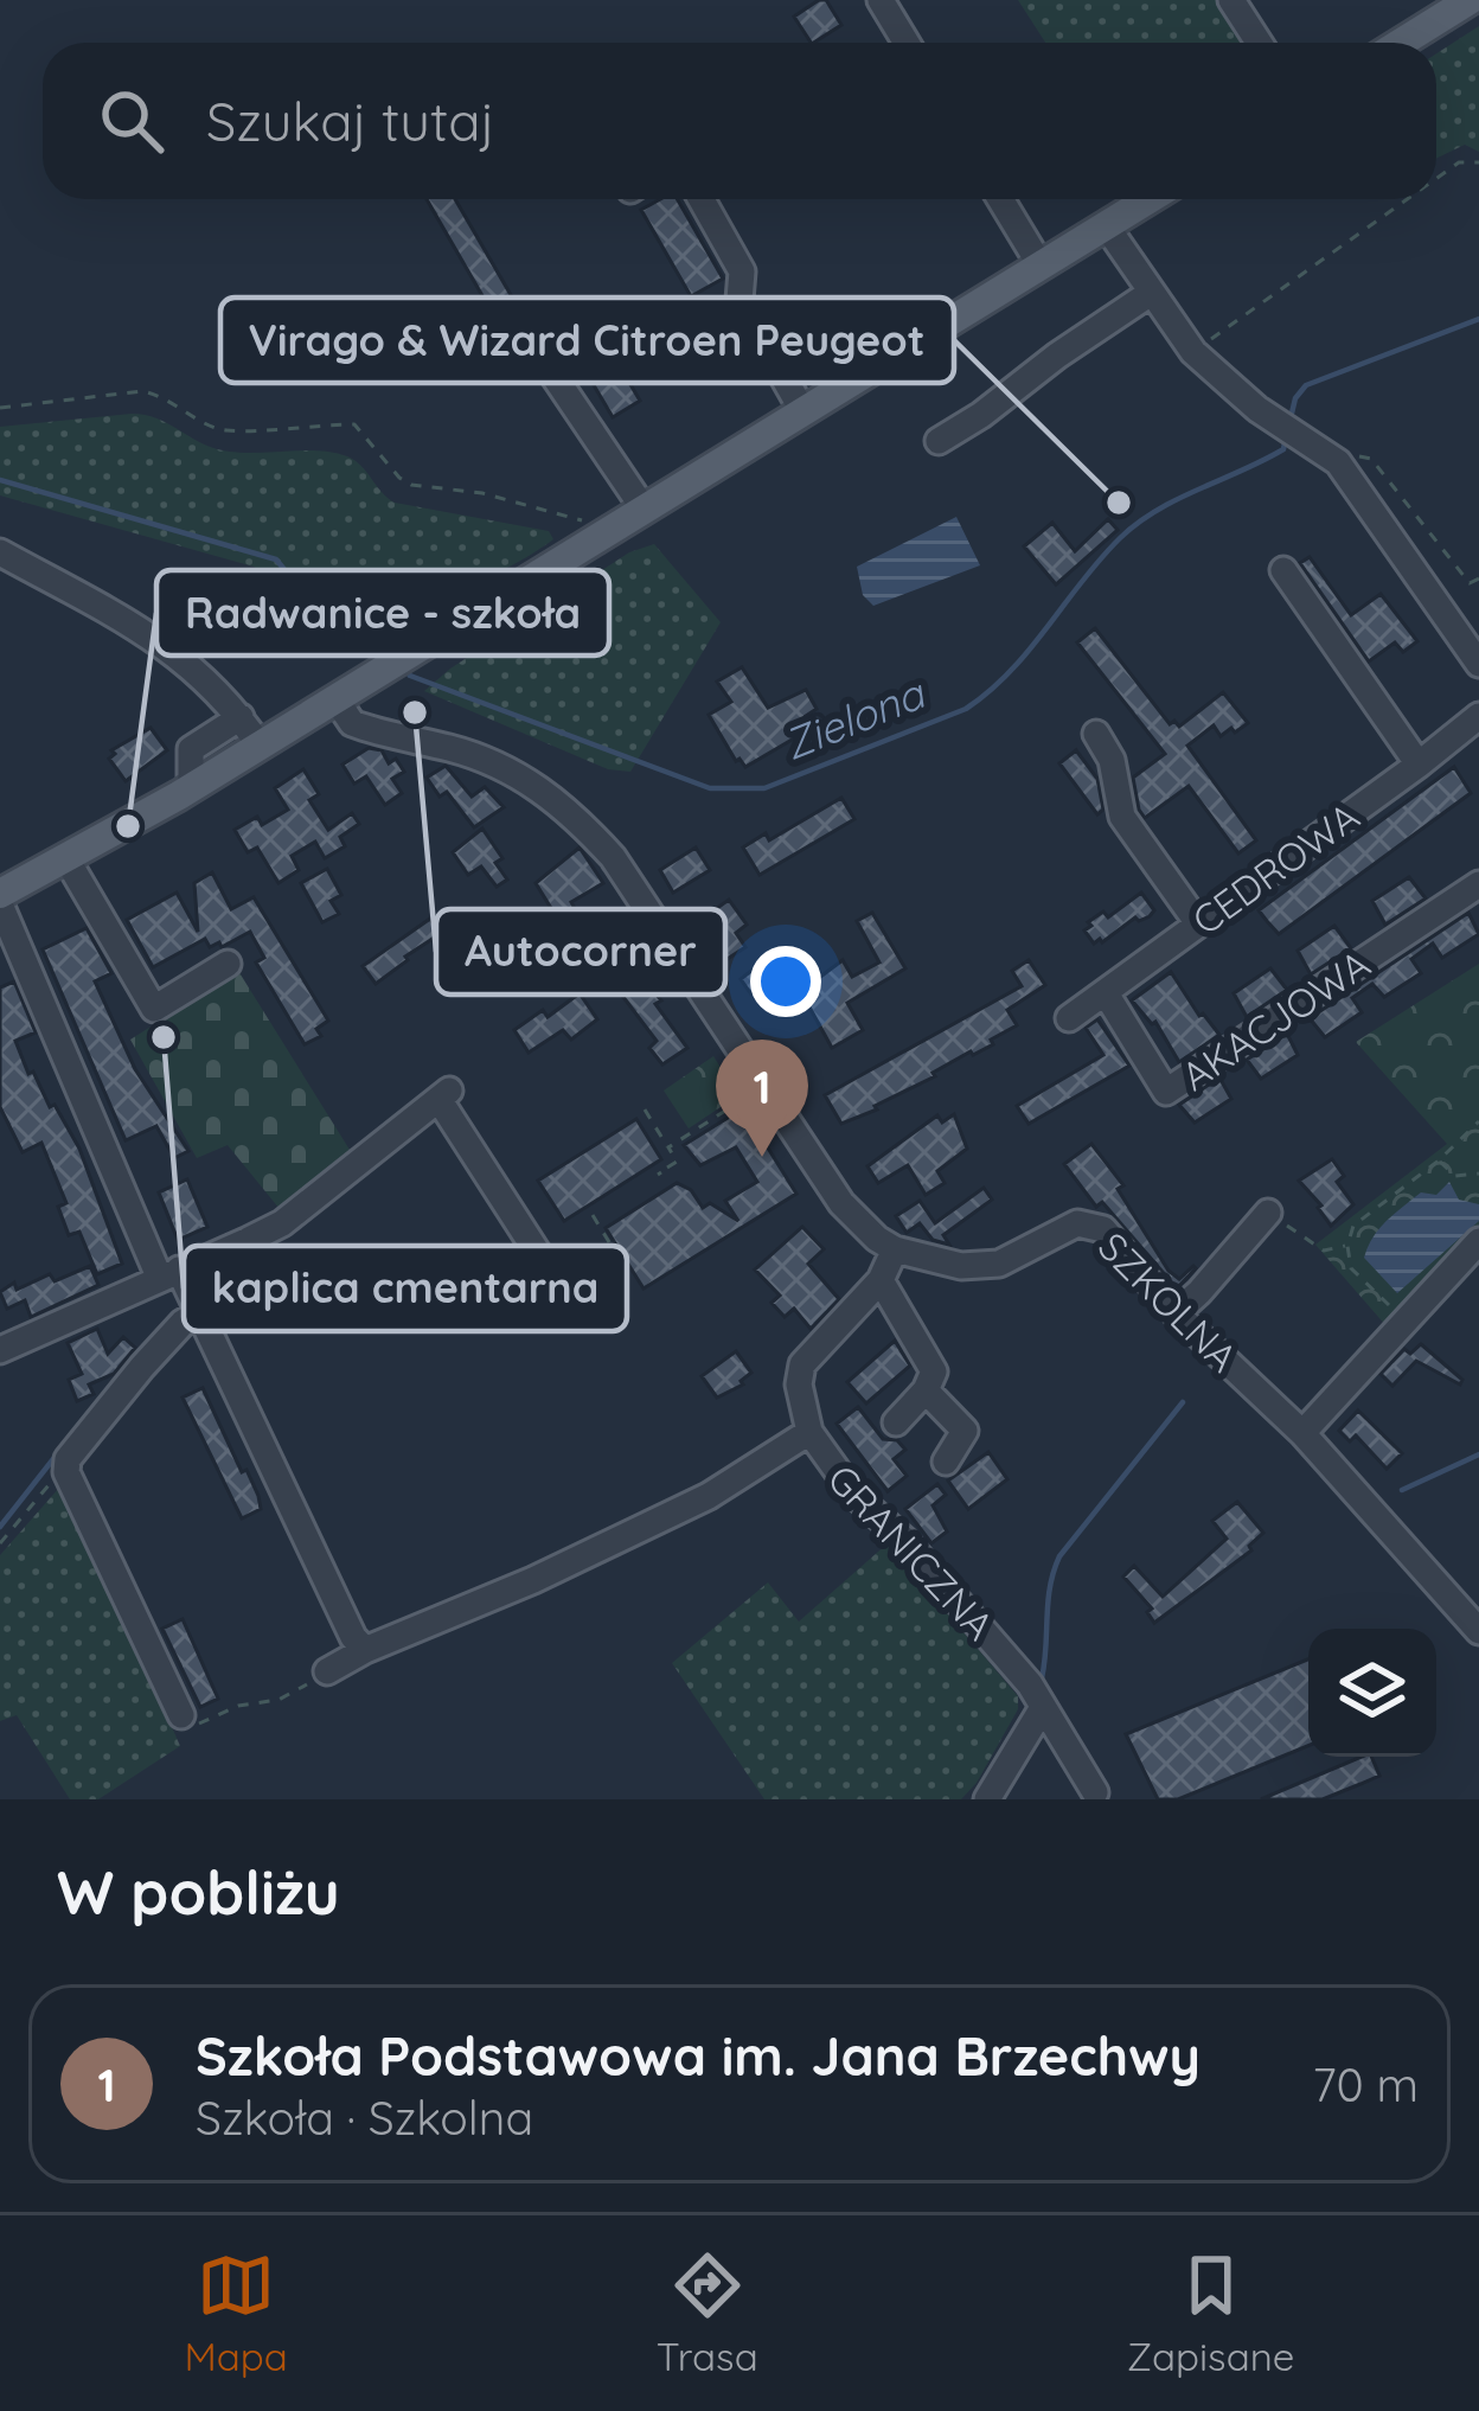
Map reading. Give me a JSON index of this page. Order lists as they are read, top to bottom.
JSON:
{
  "streets": {
    "street": [
      "CEDROWA",
      "AKACJOWA",
      "SZKOLNA",
      "GRANICZNA"
    ]
  },
  "crossings": [
    ["CEDROWA", "AKACJOWA"],
    ["SZKOLNA", "GRANICZNA"]
  ],
  "water": ["Zielona"],
  "places": [
    "Virago & Wizard Citroen Peugeot",
    "Autocorner",
    "Radwanice - szkoła",
    "kaplica cmentarna"
  ],
  "page": {
    "search": "Szukaj tutaj",
    "pins": "1",
    "heading": "W pobliżu",
    "list": [
      {
        "mark": "1",
        "name": "Szkoła Podstawowa im. Jana Brzechwy",
        "note": "Szkoła · Szkolna",
        "value": "70 m"
      }
    ],
    "nav": ["Mapa", "Trasa", "Zapisane"]
  }
}
